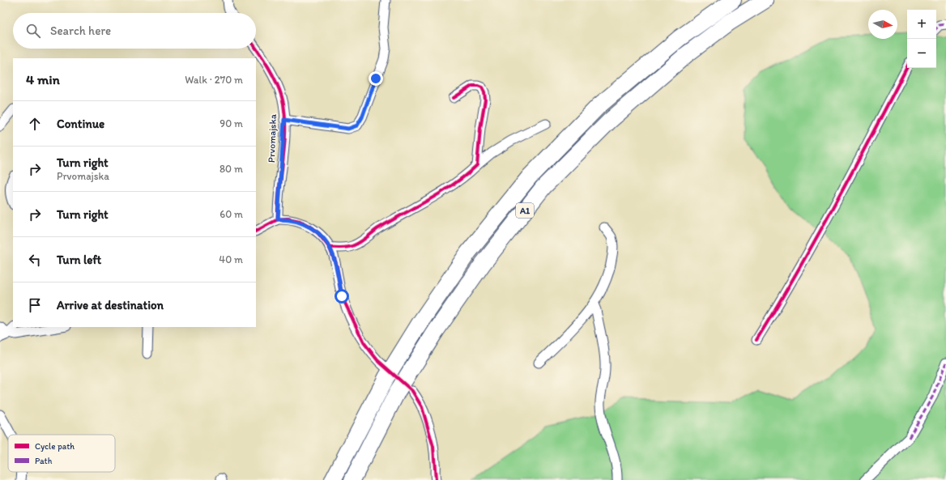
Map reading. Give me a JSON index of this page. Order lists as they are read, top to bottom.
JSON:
{
  "streets": {
    "highway": ["A1"],
    "street": ["Prvomajska"]
  },
  "legend": ["Cycle path", "Path"],
  "north": "right",
  "page": {
    "map_buttons": ["+", "−"],
    "search": "Search here",
    "heading": ["4 min", "Walk · 270 m"],
    "list": [
      ["Continue", "90 m"],
      ["Turn right", "Prvomajska", "80 m"],
      ["Turn right", "60 m"],
      ["Turn left", "40 m"],
      "Arrive at destination"
    ]
  }
}
